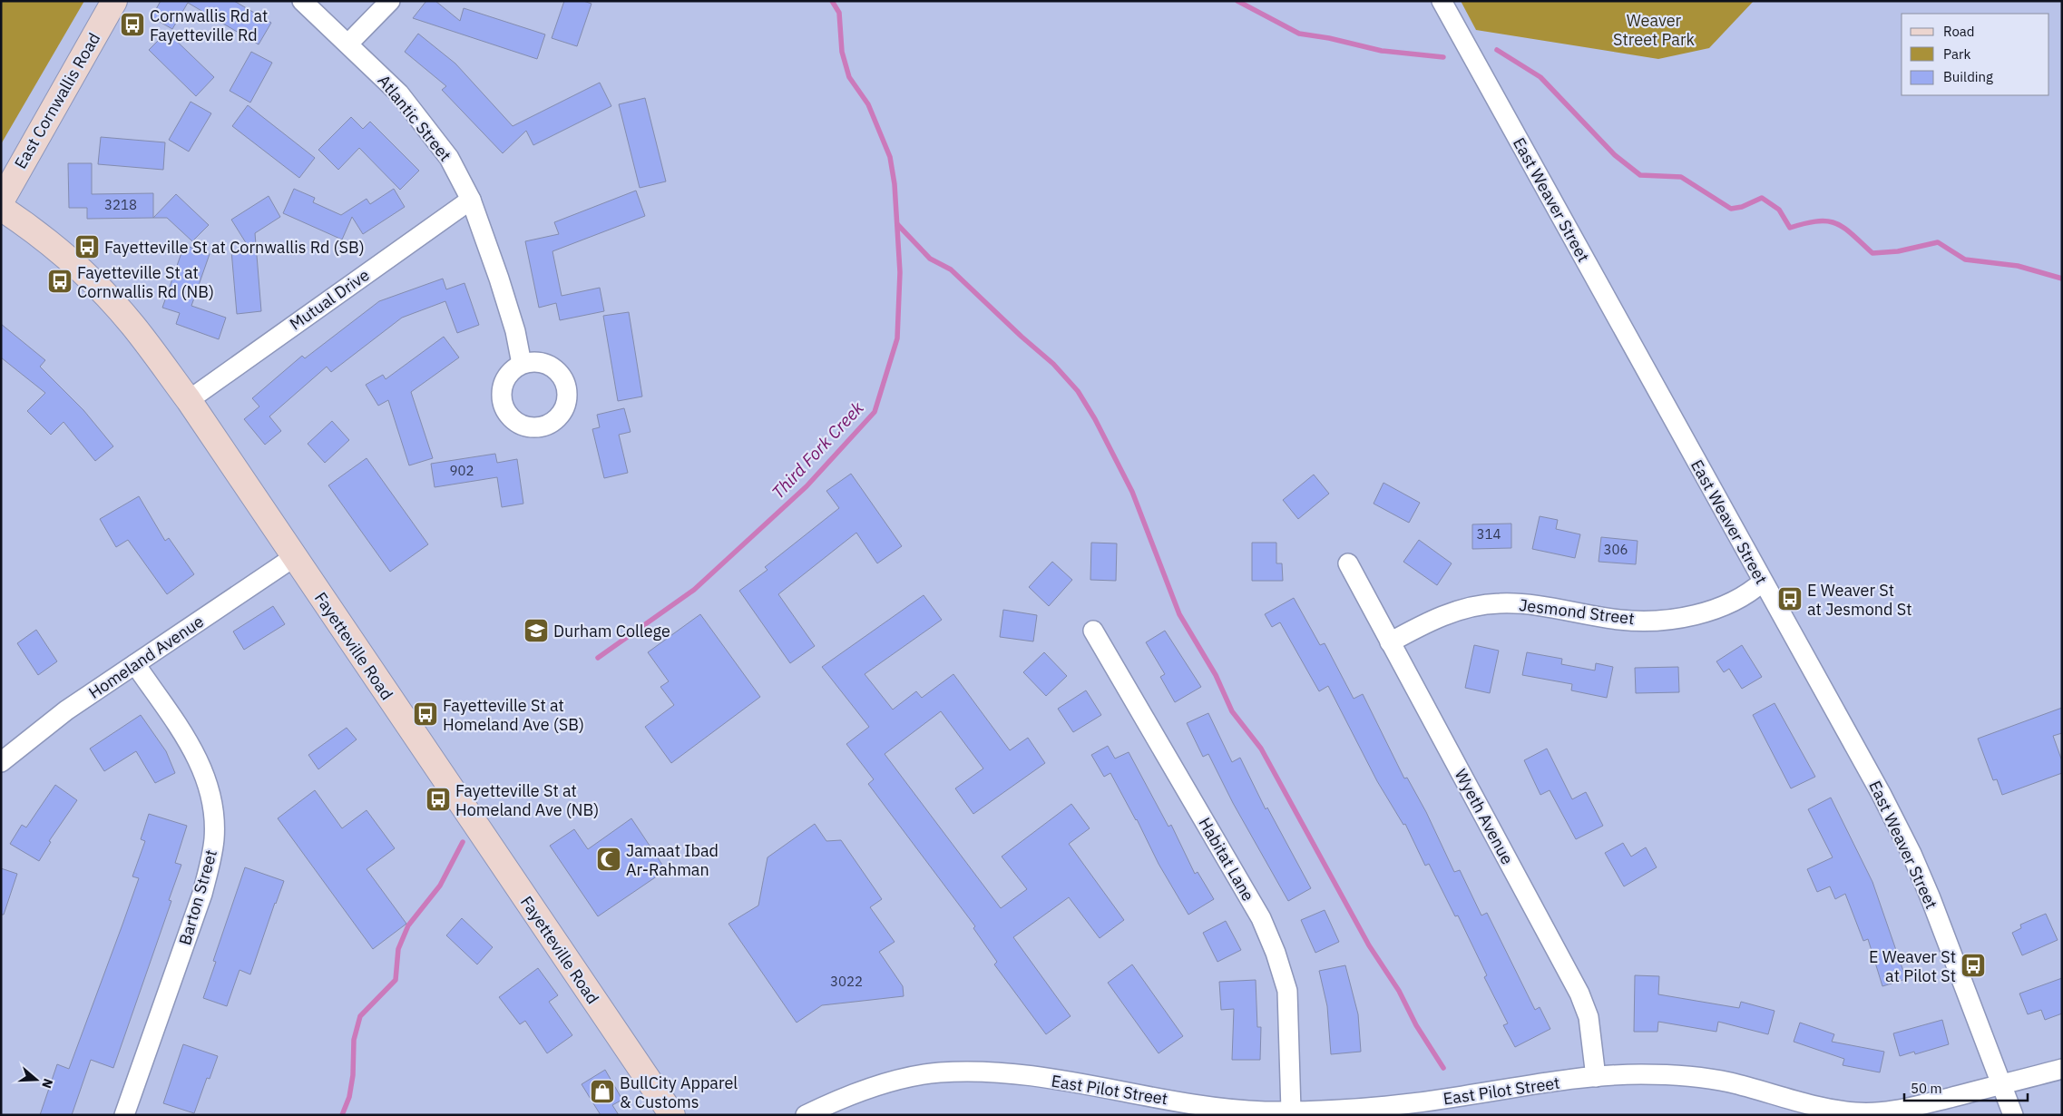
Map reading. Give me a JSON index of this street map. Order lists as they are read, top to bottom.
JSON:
{
  "streets": {
    "main road": ["East Cornwallis Road", "Fayetteville Road"],
    "street": [
      "Atlantic Street",
      "East Weaver Street",
      "Mutual Drive",
      "Jesmond Street",
      "Homeland Avenue",
      "Wyeth Avenue",
      "Habitat Lane",
      "Barton Street",
      "East Pilot Street"
    ]
  },
  "crossings": [
    ["Atlantic Street", "Mutual Drive"],
    ["East Weaver Street", "Jesmond Street"],
    ["East Weaver Street", "East Pilot Street"],
    ["Mutual Drive", "Fayetteville Road"],
    ["Jesmond Street", "Wyeth Avenue"],
    ["Fayetteville Road", "Homeland Avenue"],
    ["Homeland Avenue", "Barton Street"],
    ["Wyeth Avenue", "East Pilot Street"],
    ["Habitat Lane", "East Pilot Street"]
  ],
  "water": ["Third Fork Creek"],
  "parks": ["Weaver Street Park"],
  "places": {
    "bus stop": [
      "Cornwallis Rd at Fayetteville Rd",
      "Fayetteville St at Cornwallis Rd (SB)",
      "Fayetteville St at Cornwallis Rd (NB)",
      "E Weaver St at Jesmond St",
      "Fayetteville St at Homeland Ave (SB)",
      "Fayetteville St at Homeland Ave (NB)",
      "E Weaver St at Pilot St"
    ],
    "school or university": ["Durham College"],
    "mosque": ["Jamaat Ibad Ar-Rahman"],
    "shop": ["BullCity Apparel & Customs"]
  },
  "house_numbers": [
    "3218",
    "902",
    "314",
    "306",
    "3022"
  ],
  "legend": ["Road", "Park", "Building"],
  "scale_bar": "50 m",
  "north": "right"
}
